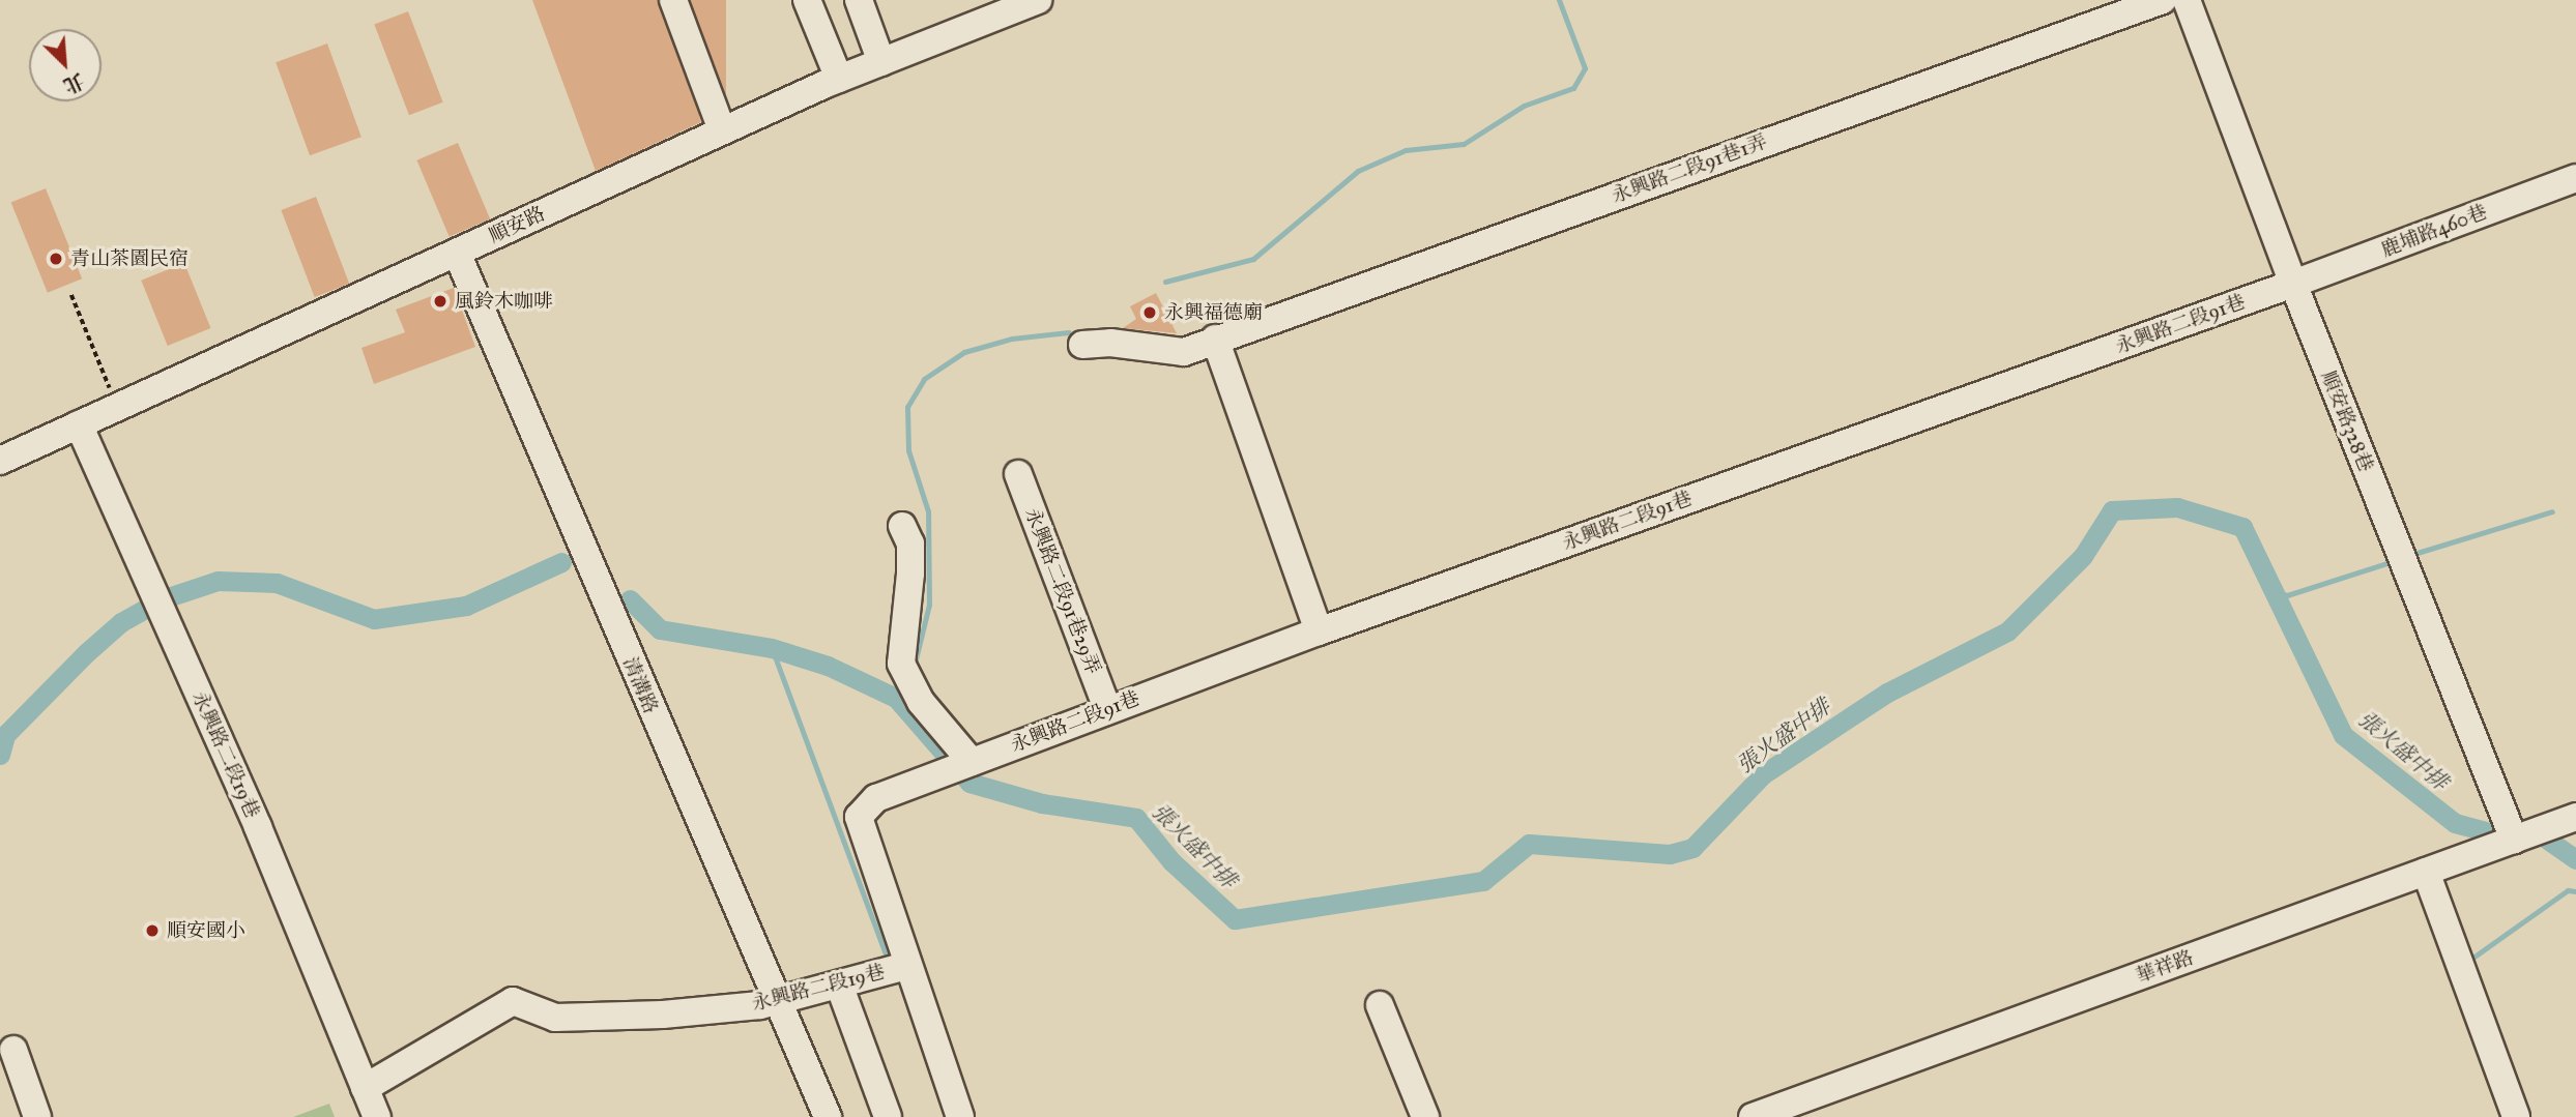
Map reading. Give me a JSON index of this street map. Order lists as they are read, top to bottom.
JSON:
{
  "streets": {
    "street": [
      "永興路二段91巷1弄",
      "順安路",
      "鹿埔路460巷",
      "永興路二段91巷",
      "順安路328巷",
      "永興路二段91巷29弄",
      "清溝路",
      "永興路二段19巷",
      "華祥路"
    ]
  },
  "crossings": [
    ["順安路", "清溝路"],
    ["順安路", "永興路二段19巷"],
    ["鹿埔路460巷", "永興路二段91巷"],
    ["鹿埔路460巷", "順安路328巷"],
    ["永興路二段91巷", "順安路328巷"],
    ["永興路二段91巷", "永興路二段91巷29弄"],
    ["永興路二段91巷", "永興路二段19巷"],
    ["順安路328巷", "華祥路"],
    ["清溝路", "永興路二段19巷"]
  ],
  "water": ["張火盛中排"],
  "places": [
    "青山茶園民宿",
    "風鈴木咖啡",
    "永興福德廟",
    "順安國小"
  ],
  "north": "bottom right"
}
